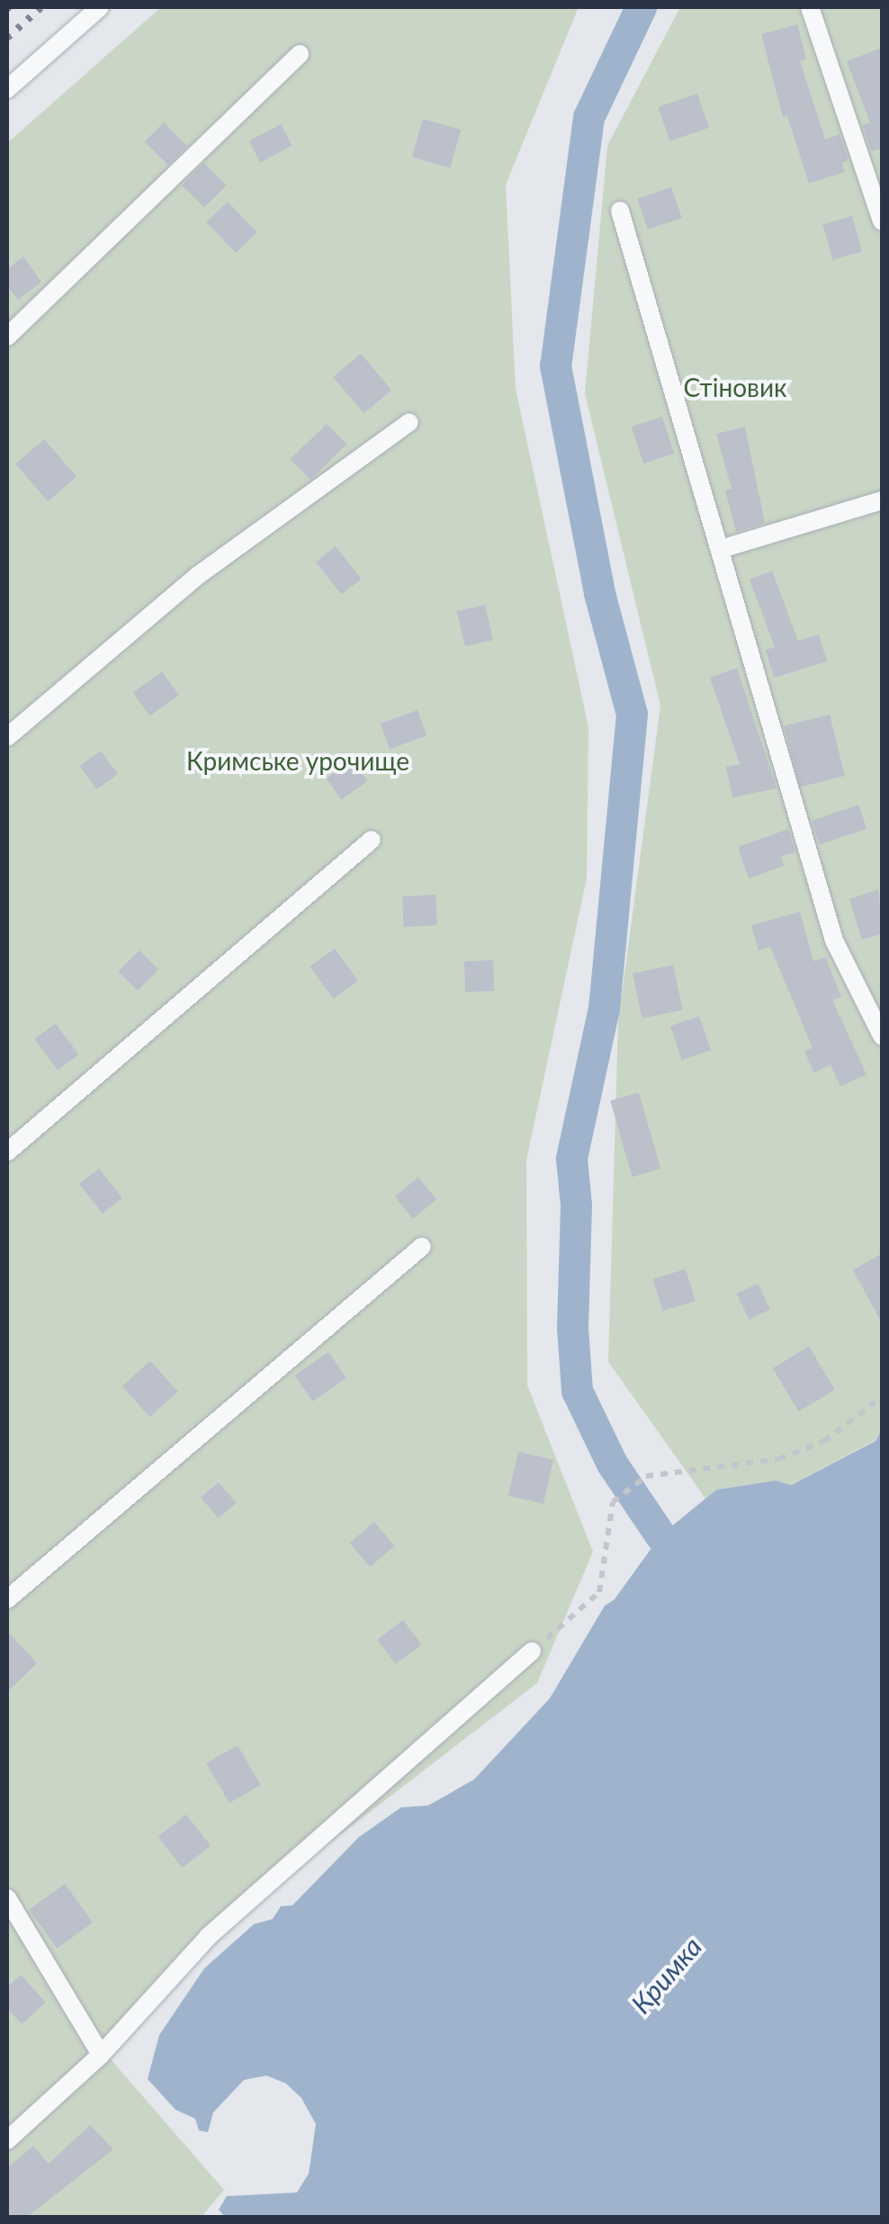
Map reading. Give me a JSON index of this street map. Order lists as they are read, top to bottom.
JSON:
{
  "water": ["Кримка"],
  "parks": ["Стіновик", "Кримське урочище"]
}
